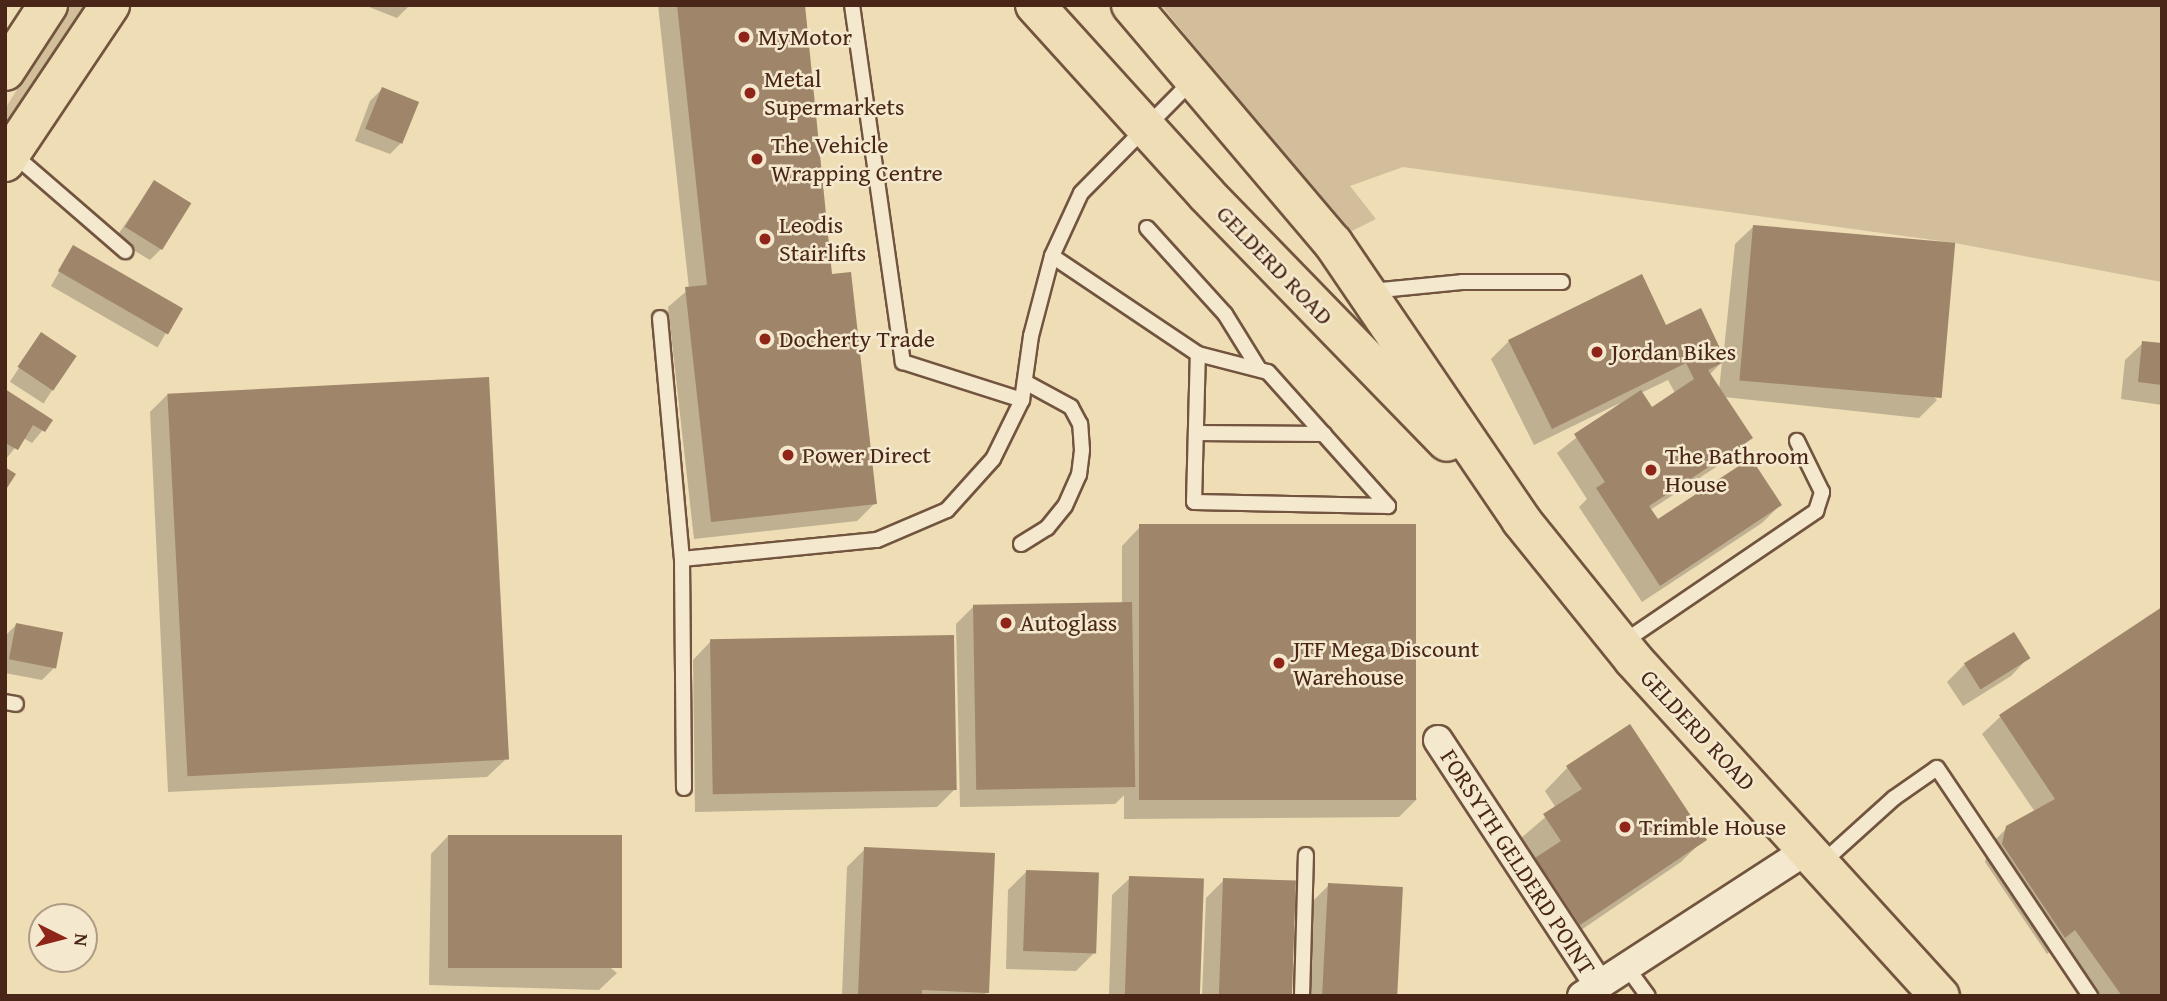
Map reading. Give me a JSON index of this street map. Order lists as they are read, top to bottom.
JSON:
{
  "streets": {
    "main road": ["GELDERD ROAD"],
    "street": ["FORSYTH GELDERD POINT"]
  },
  "crossings": [
    ["GELDERD ROAD", "FORSYTH GELDERD POINT"]
  ],
  "places": [
    "MyMotor",
    "Metal Supermarkets",
    "The Vehicle Wrapping Centre",
    "Leodis Stairlifts",
    "Docherty Trade",
    "Jordan Bikes",
    "Power Direct",
    "The Bathroom House",
    "Autoglass",
    "JTF Mega Discount Warehouse",
    "Trimble House"
  ],
  "north": "right"
}
